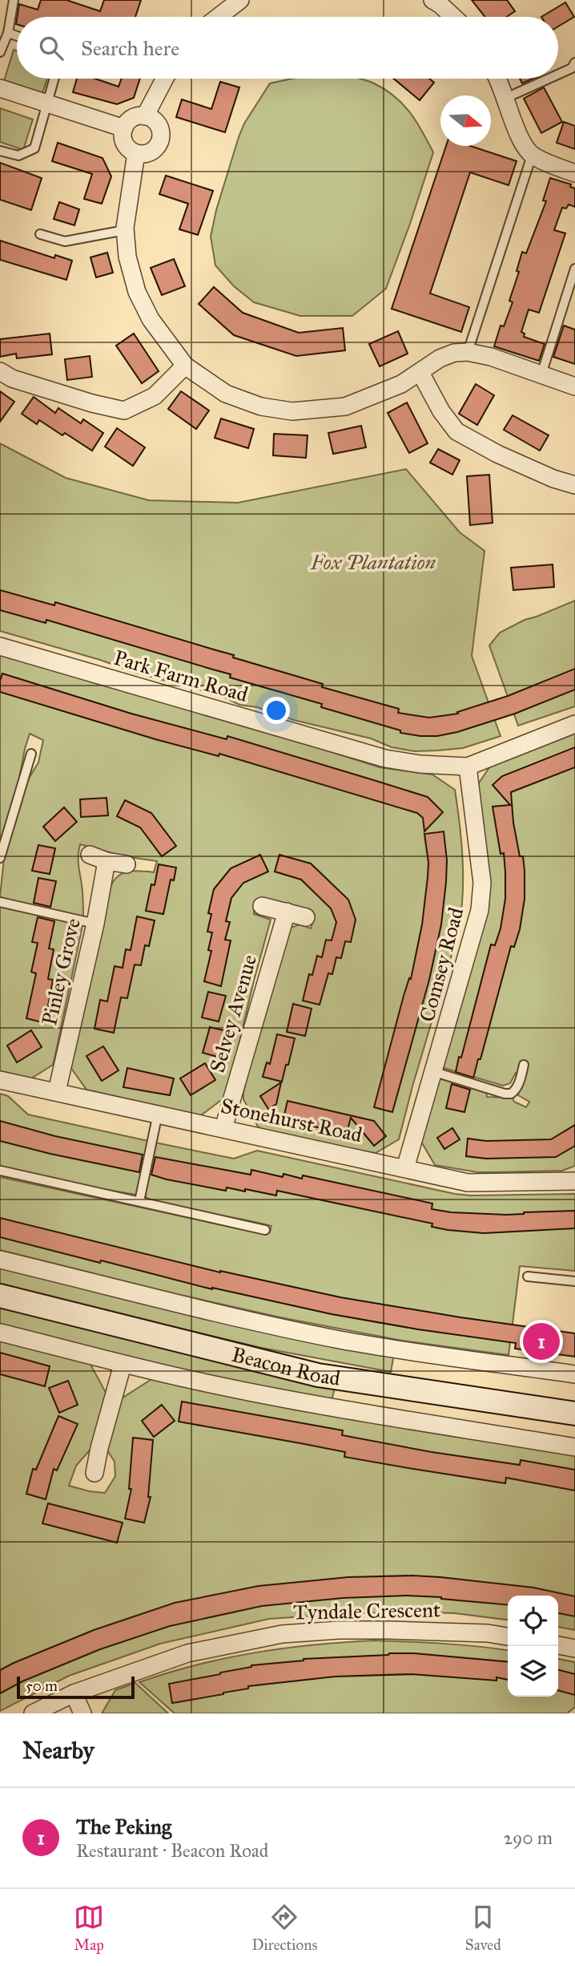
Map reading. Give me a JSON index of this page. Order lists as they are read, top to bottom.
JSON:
{
  "streets": {
    "main road": ["Beacon Road"],
    "street": [
      "Park Farm Road",
      "Comsey Road",
      "Pinley Grove",
      "Selvey Avenue",
      "Stonehurst Road",
      "Tyndale Crescent"
    ]
  },
  "crossings": [
    ["Park Farm Road", "Comsey Road"],
    ["Comsey Road", "Stonehurst Road"],
    ["Pinley Grove", "Stonehurst Road"],
    ["Selvey Avenue", "Stonehurst Road"]
  ],
  "parks": ["Fox Plantation"],
  "scale_bar": "50 m",
  "north": "right",
  "page": {
    "search": "Search here",
    "pins": "1",
    "scale": "50 m",
    "heading": "Nearby",
    "list": [
      {
        "mark": "1",
        "name": "The Peking",
        "note": "Restaurant · Beacon Road",
        "value": "290 m"
      }
    ],
    "nav": ["Map", "Directions", "Saved"]
  }
}
